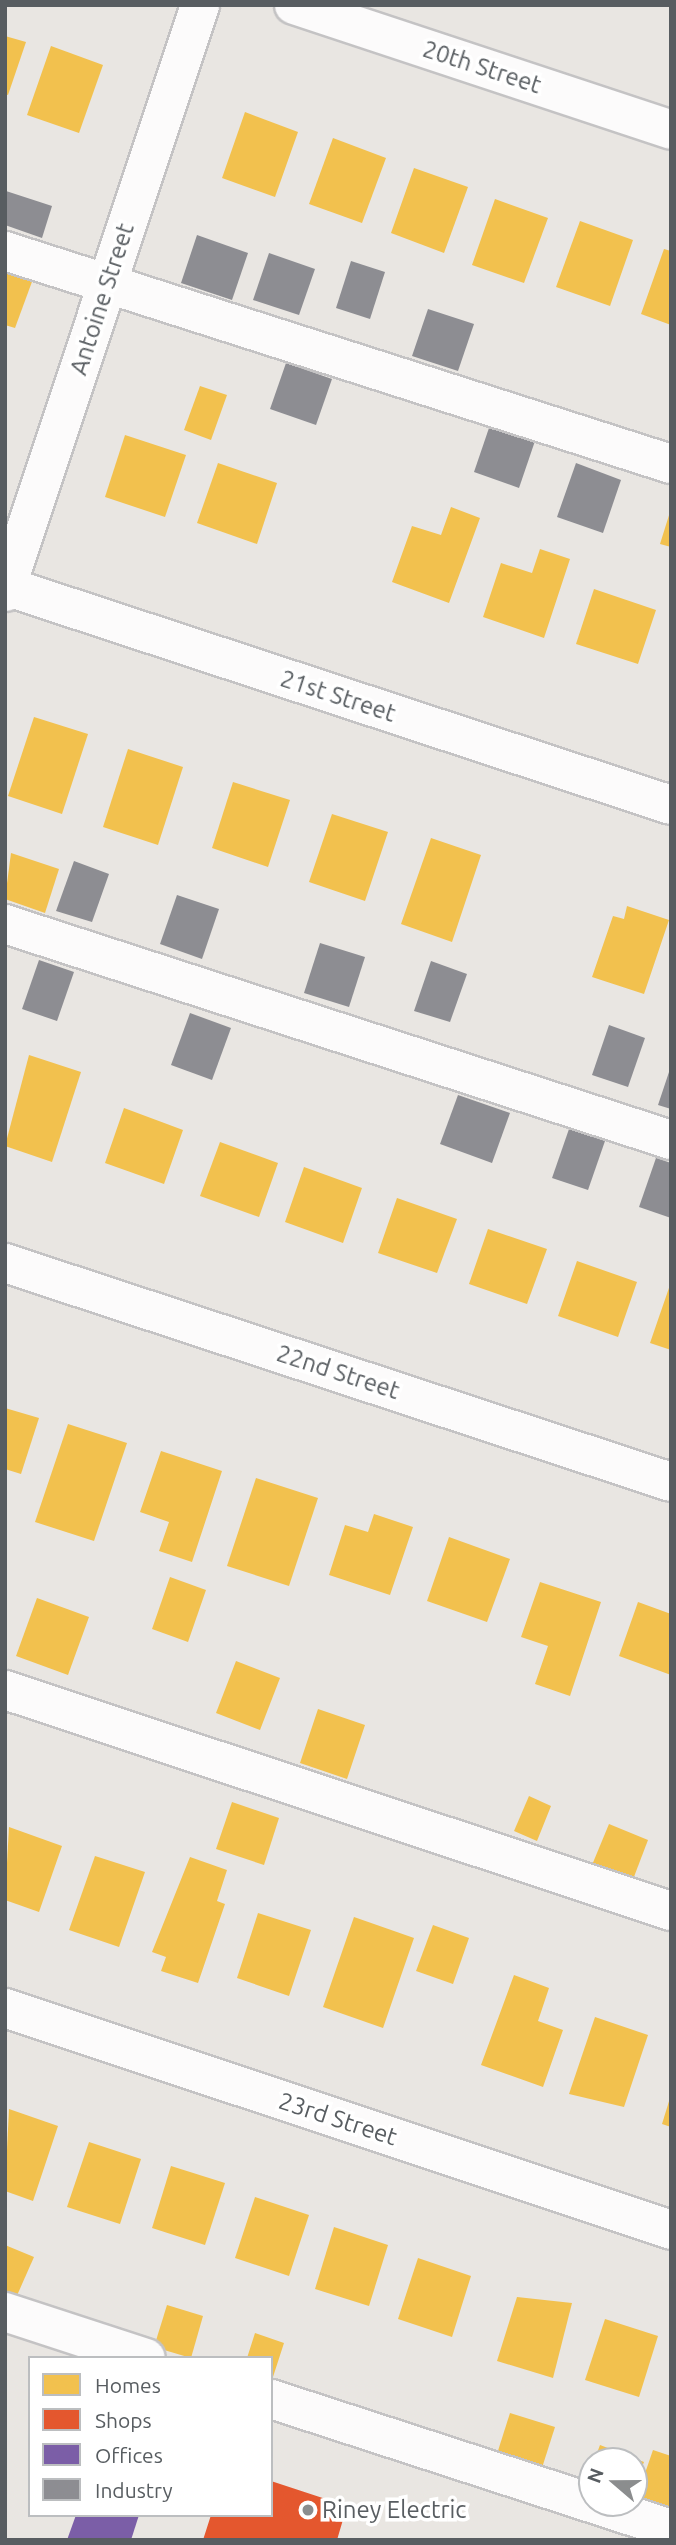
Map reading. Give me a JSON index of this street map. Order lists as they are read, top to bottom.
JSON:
{
  "streets": {
    "street": [
      "20th Street",
      "Antoine Street",
      "21st Street",
      "22nd Street",
      "23rd Street"
    ]
  },
  "crossings": [
    ["Antoine Street", "21st Street"]
  ],
  "places": ["Riney Electric"],
  "legend": [
    "Homes",
    "Shops",
    "Offices",
    "Industry"
  ],
  "north": "left"
}
